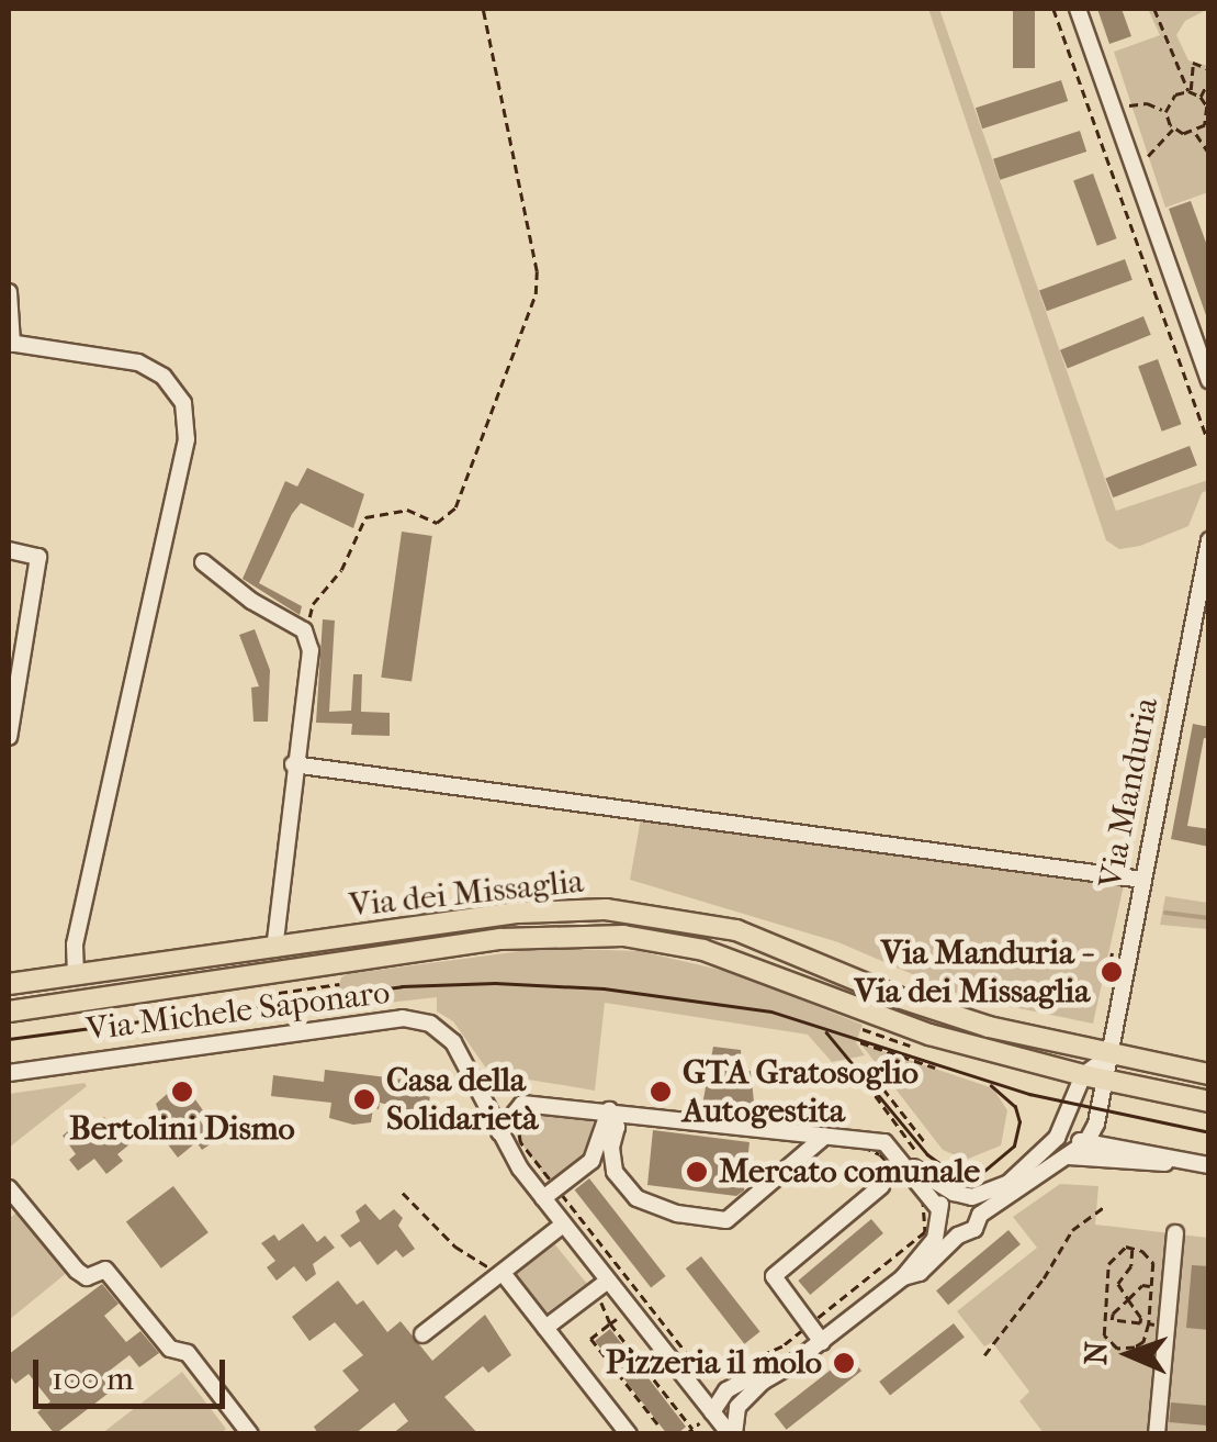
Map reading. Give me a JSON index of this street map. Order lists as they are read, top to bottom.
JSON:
{
  "streets": {
    "main road": ["Via dei Missaglia"],
    "street": ["Via Manduria", "Via Michele Saponaro"]
  },
  "crossings": [
    ["Via Manduria", "Via dei Missaglia"]
  ],
  "places": [
    "Via Manduria - Via dei Missaglia",
    "Bertolini Dismo",
    "GTA Gratosoglio Autogestita",
    "Casa della Solidarietà",
    "Mercato comunale",
    "Pizzeria il molo"
  ],
  "scale_bar": "100 m",
  "north": "left"
}
